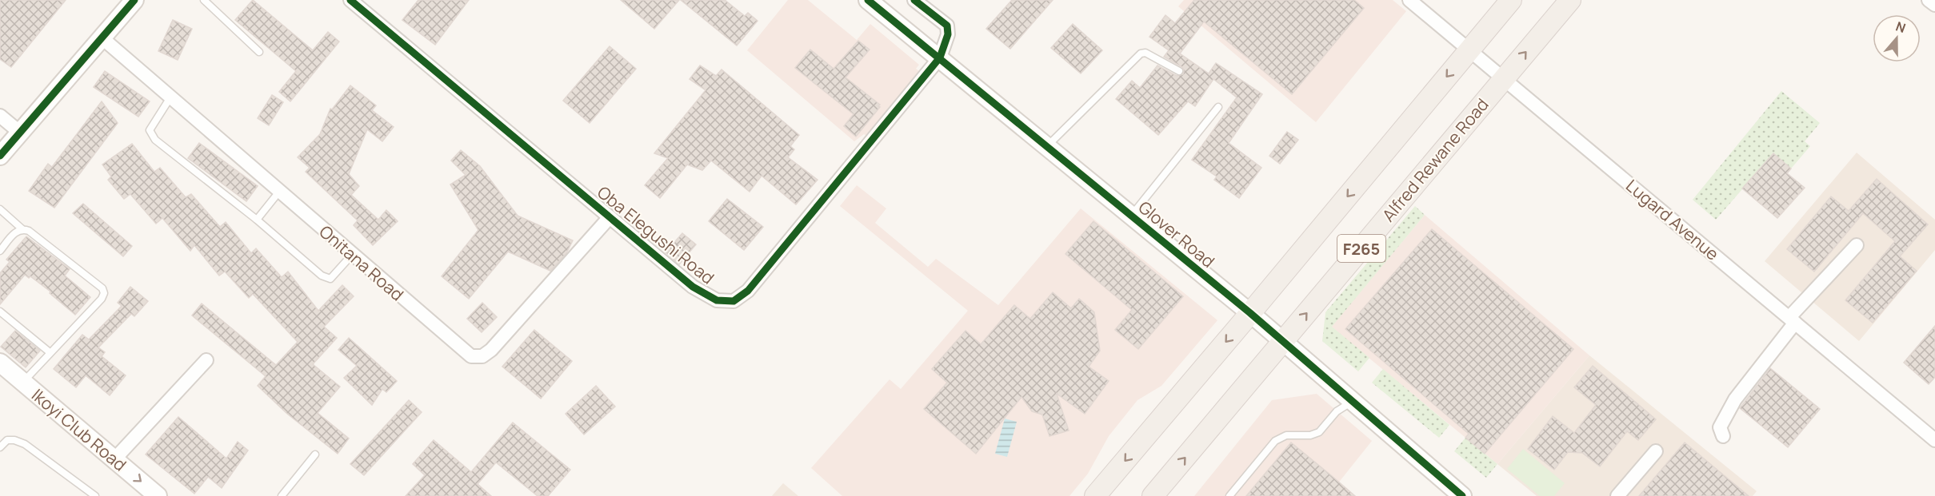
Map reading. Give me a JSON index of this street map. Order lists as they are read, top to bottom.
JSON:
{
  "streets": {
    "main road": ["Alfred Rewane Road", "F265"],
    "street": [
      "Lugard Avenue",
      "Glover Road",
      "Oba Elegushi Road",
      "Onitana Road",
      "Ikoyi Club Road"
    ]
  },
  "crossings": [
    ["Alfred Rewane Road", "Lugard Avenue"],
    ["Alfred Rewane Road", "Glover Road"],
    ["Lugard Avenue", "F265"],
    ["Glover Road", "Oba Elegushi Road"],
    ["Glover Road", "F265"],
    ["Oba Elegushi Road", "Onitana Road"]
  ],
  "north": "top"
}
